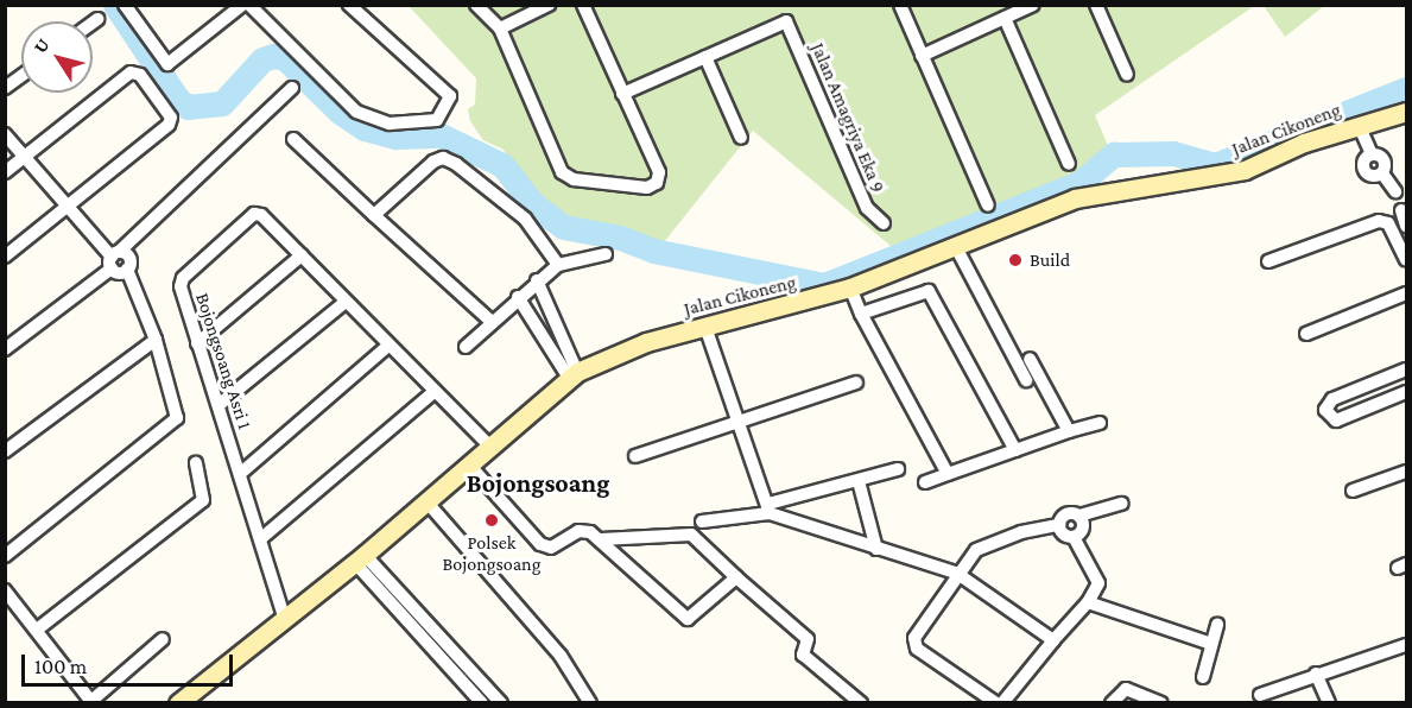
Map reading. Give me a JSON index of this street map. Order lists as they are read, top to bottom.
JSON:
{
  "streets": {
    "street": ["Jalan Amagriya Eka 9", "Jalan Cikoneng", "Bojongsoang Asri 1"]
  },
  "crossings": [
    ["Jalan Cikoneng", "Bojongsoang Asri 1"]
  ],
  "districts": ["Bojongsoang"],
  "places": ["Build", "Polsek Bojongsoang"],
  "scale_bar": "100 m",
  "north": "top left"
}
